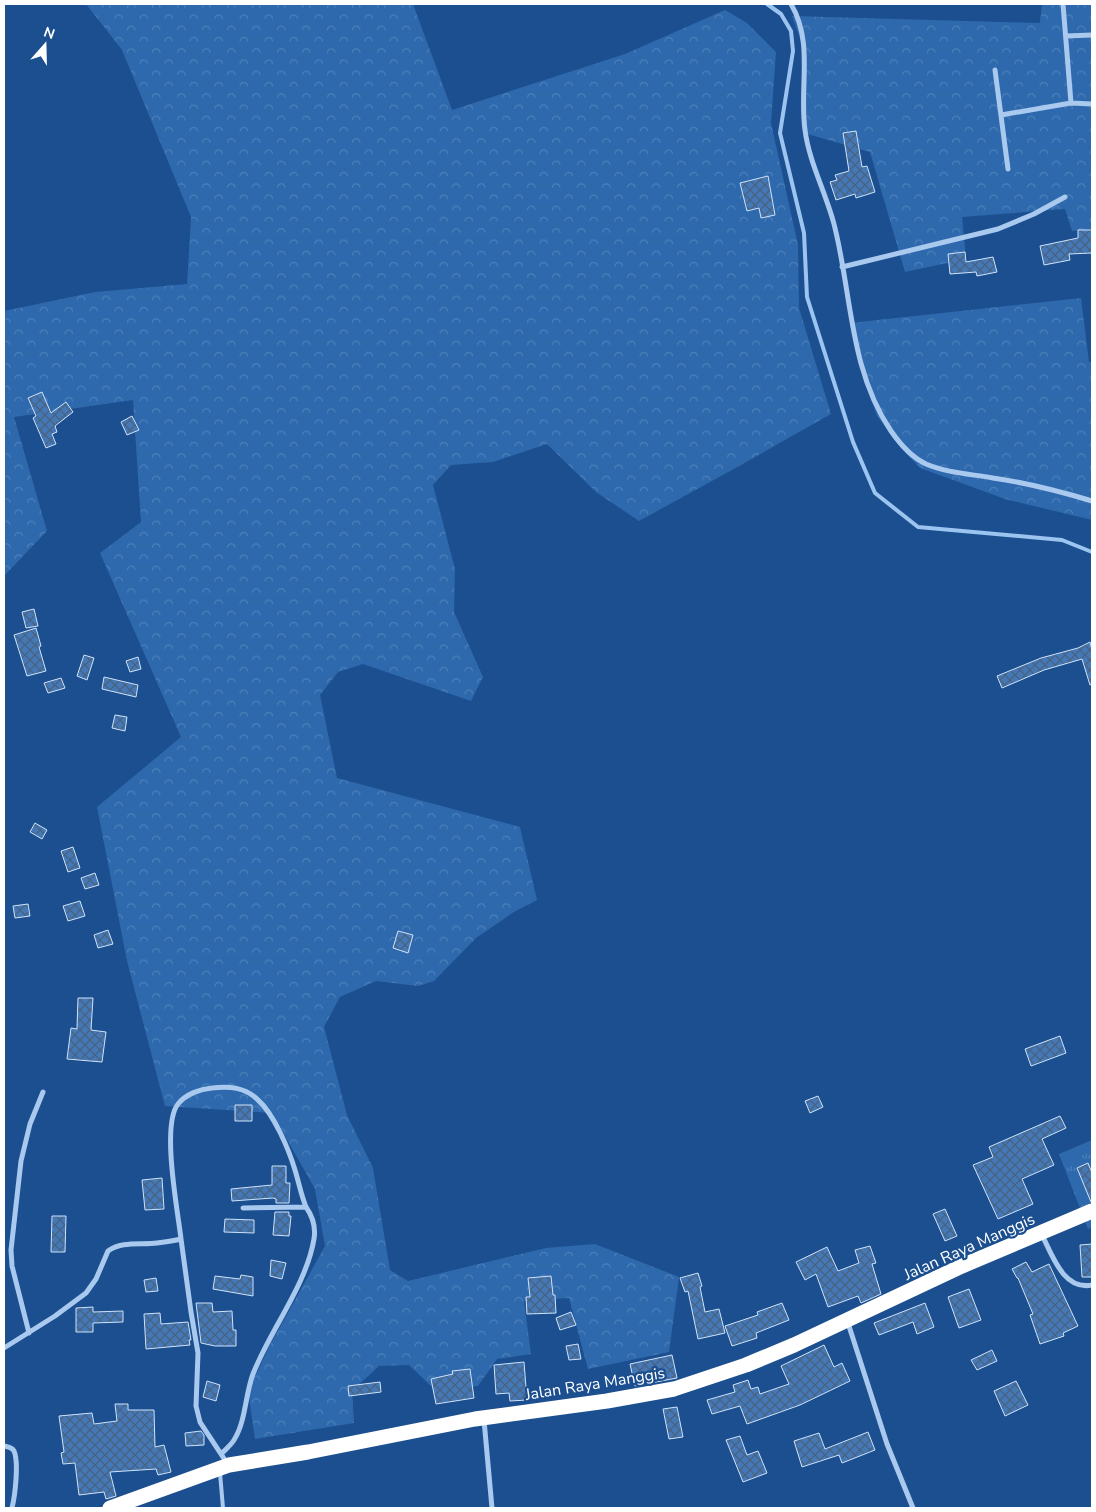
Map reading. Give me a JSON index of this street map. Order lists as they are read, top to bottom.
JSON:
{
  "streets": {
    "highway": ["Jalan Raya Manggis"]
  },
  "north": "top"
}
